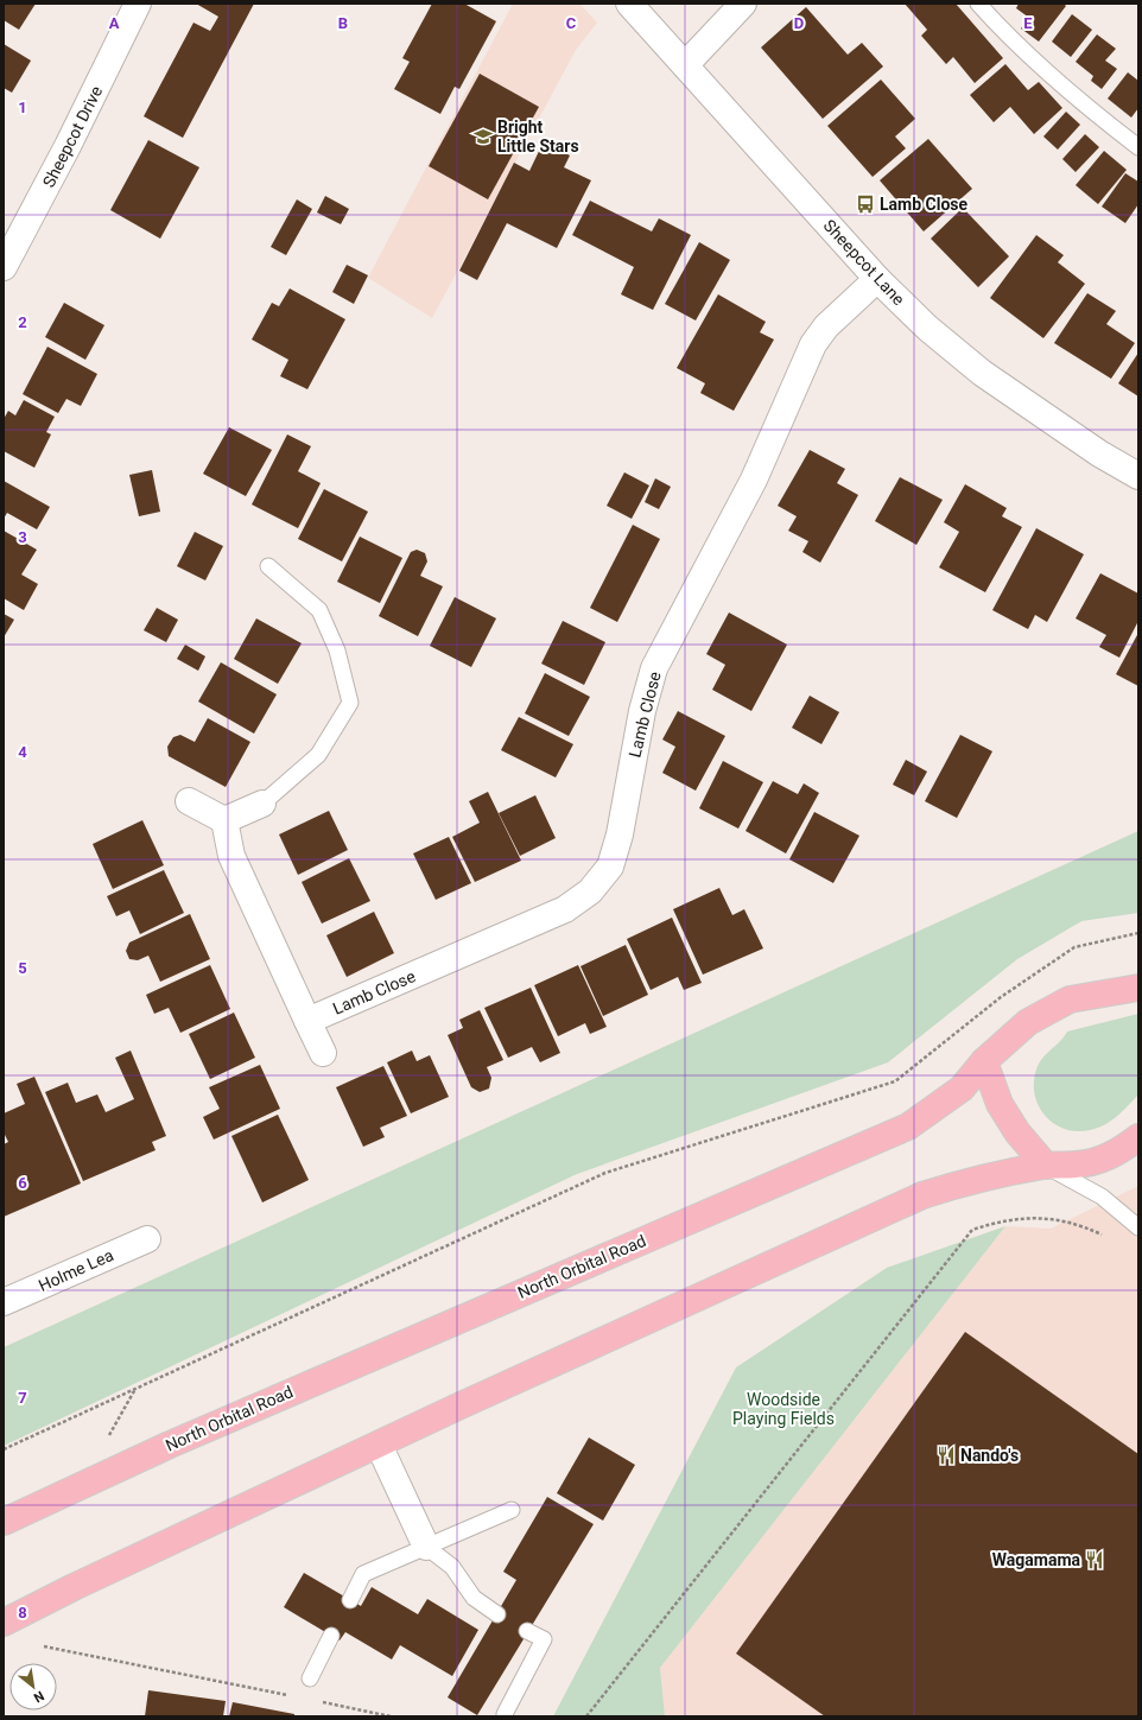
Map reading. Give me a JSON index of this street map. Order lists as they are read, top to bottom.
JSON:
{
  "streets": {
    "highway": ["North Orbital Road"],
    "street": [
      "Sheepcot Drive",
      "Sheepcot Lane",
      "Lamb Close",
      "Holme Lea"
    ]
  },
  "crossings": [
    ["Sheepcot Lane", "Lamb Close"]
  ],
  "parks": ["Woodside Playing Fields"],
  "places": {
    "school or university": ["Bright Little Stars"],
    "bus stop": ["Lamb Close"],
    "restaurant": ["Nando's", "Wagamama"]
  },
  "north": "bottom right",
  "grid": {
    "columns": [
      "A",
      "B",
      "C",
      "D",
      "E"
    ],
    "rows": [
      "1",
      "2",
      "3",
      "4",
      "5",
      "6",
      "7",
      "8"
    ]
  }
}
